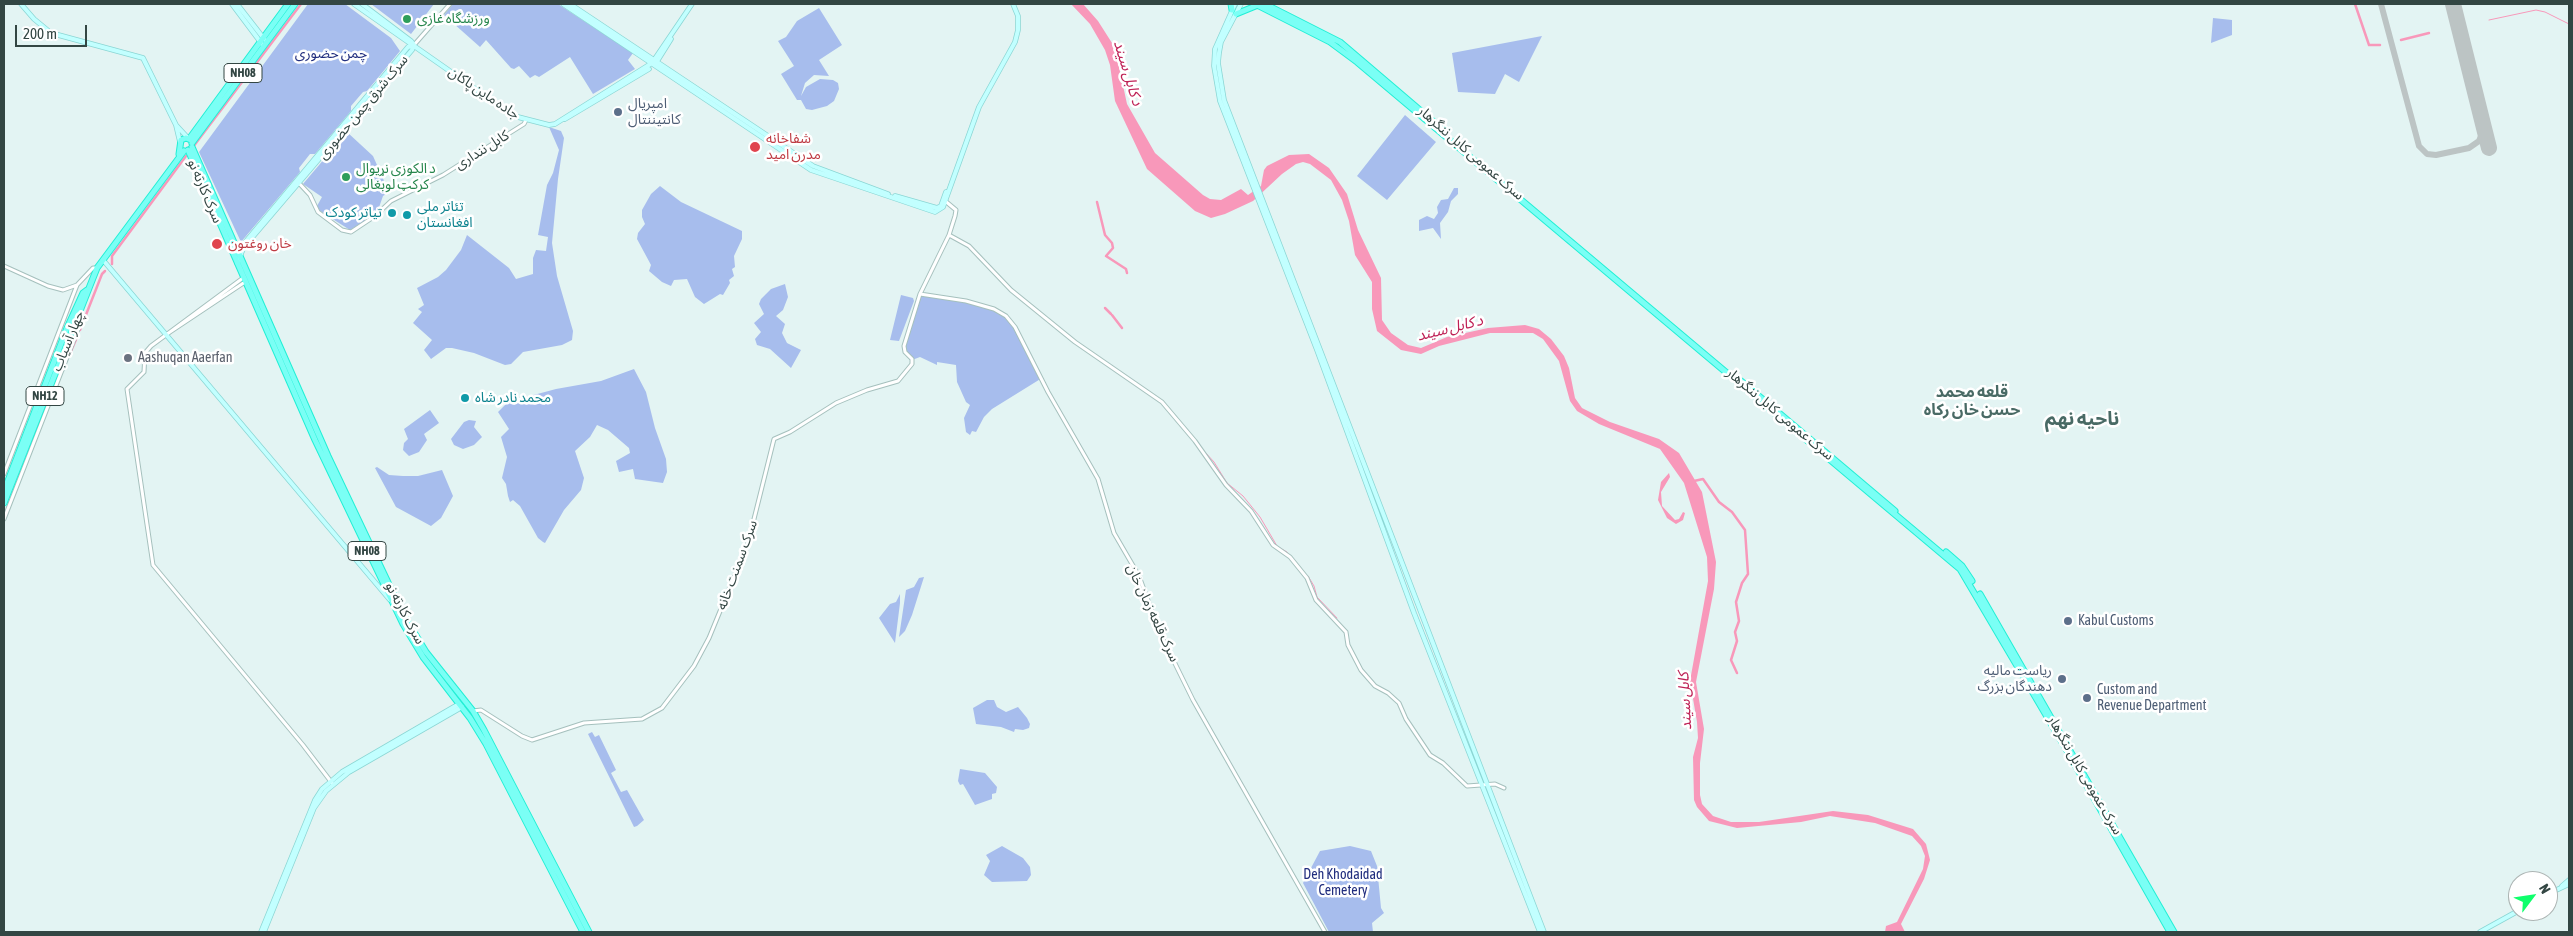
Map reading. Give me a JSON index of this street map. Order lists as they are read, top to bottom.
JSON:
{
  "streets": {
    "highway": [
      "NH08",
      "سرک عمومی کابل ننگرهار",
      "سرک کارته نو",
      "چهار آسیاب",
      "NH12"
    ],
    "main road": ["جاده ماین پاکان", "سرک شرق چمن حضوری"],
    "street": ["کابل ننداری", "سرک سمنت خانه", "سرک قلعه زمان خان"]
  },
  "crossings": [
    ["NH08", "سرک کارته نو"],
    ["NH08", "NH12"],
    ["جاده ماین پاکان", "سرک شرق چمن حضوری"],
    ["جاده ماین پاکان", "کابل ننداری"],
    ["سرک شرق چمن حضوری", "کابل ننداری"],
    ["سرک شرق چمن حضوری", "سرک کارته نو"],
    ["سرک کارته نو", "NH12"],
    ["سرک کارته نو", "سرک سمنت خانه"],
    ["چهار آسیاب", "NH12"],
    ["سرک سمنت خانه", "سرک قلعه زمان خان"]
  ],
  "districts": ["قلعه محمد حسن خان رکاه", "ناحیه نهم"],
  "water": ["د کابل سيند", "کابل سيند"],
  "parks": ["چمن حضوری", "Deh Khodaidad Cemetery"],
  "places": [
    "ورزشگاه غازی",
    "امپریال کانتیننتال",
    "شفاخانه مدرن امید",
    "د الکوزی نړیوال کرکټ لوبغالی",
    "تیاتر کودک",
    "تئاتر ملی افغانستان",
    "خان روغتون",
    "Aashuqan Aaerfan",
    "محمد نادر شاه",
    "Kabul Customs",
    "ریاست مالیه دهندگان بزرگ",
    "Custom and Revenue Department"
  ],
  "scale_bar": "200 m",
  "north": "top right"
}
